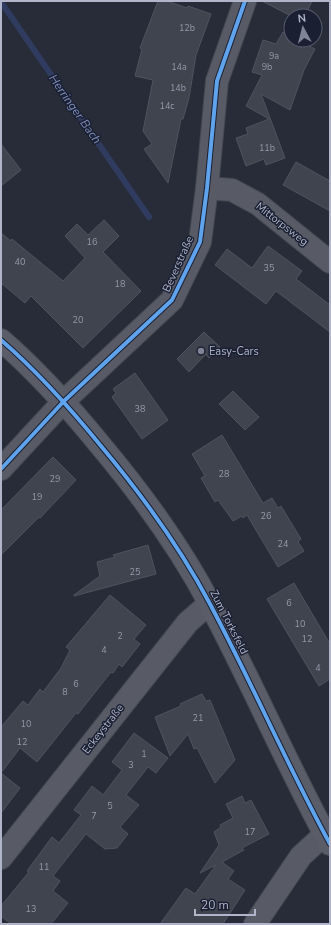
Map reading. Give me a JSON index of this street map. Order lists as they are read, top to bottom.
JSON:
{
  "streets": {
    "main road": ["Zum Torksfeld"],
    "street": ["Mittorpsweg", "Beverstraße", "Eckeystraße"]
  },
  "crossings": [
    ["Mittorpsweg", "Beverstraße"],
    ["Beverstraße", "Zum Torksfeld"],
    ["Zum Torksfeld", "Eckeystraße"]
  ],
  "water": ["Herringer Bach"],
  "places": ["Easy-Cars"],
  "house_numbers": [
    "12b",
    "9a",
    "14a",
    "9b",
    "14b",
    "14c",
    "11b",
    "16",
    "40",
    "35",
    "18",
    "20",
    "38",
    "28",
    "29",
    "19",
    "26",
    "24",
    "25",
    "6",
    "10",
    "2",
    "12",
    "4",
    "4",
    "6",
    "8",
    "21",
    "10",
    "12",
    "1",
    "3",
    "5",
    "7",
    "17",
    "11",
    "13"
  ],
  "scale_bar": "20 m",
  "north": "top"
}
